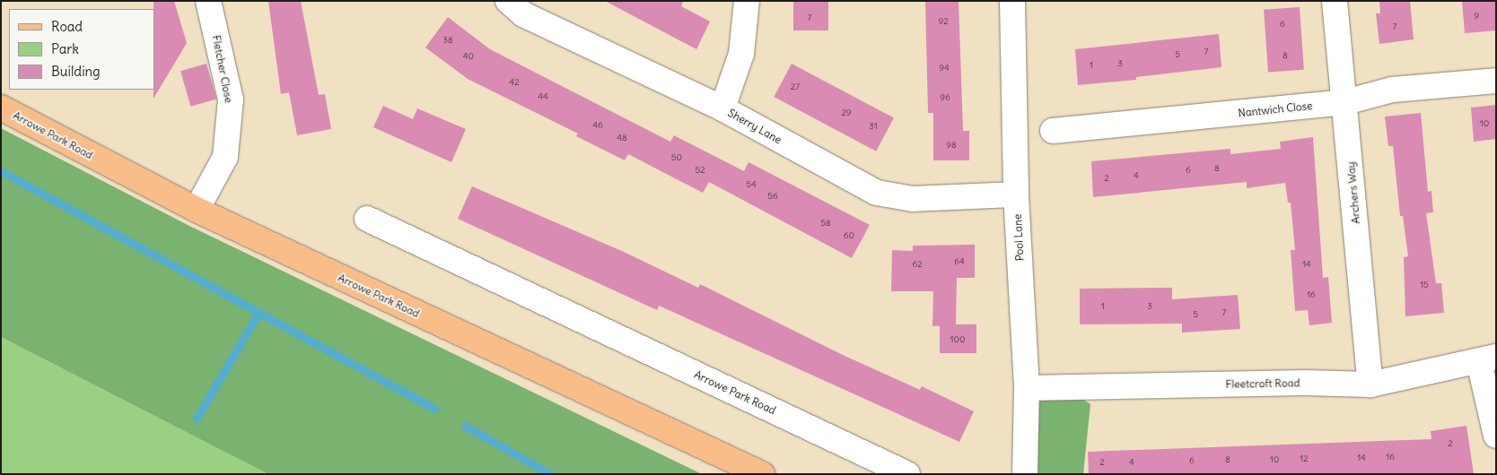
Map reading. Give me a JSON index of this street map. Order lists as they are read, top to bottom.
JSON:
{
  "streets": {
    "main road": ["Arrowe Park Road"],
    "street": [
      "Fletcher Close",
      "Nantwich Close",
      "Sherry Lane",
      "Archers Way",
      "Pool Lane",
      "Fleetcroft Road"
    ]
  },
  "crossings": [
    ["Fletcher Close", "Arrowe Park Road"],
    ["Nantwich Close", "Archers Way"],
    ["Sherry Lane", "Pool Lane"],
    ["Archers Way", "Fleetcroft Road"],
    ["Pool Lane", "Fleetcroft Road"]
  ],
  "house_numbers": [
    "9",
    "7",
    "92",
    "6",
    "7",
    "38",
    "7",
    "5",
    "8",
    "40",
    "3",
    "1",
    "94",
    "42",
    "27",
    "44",
    "96",
    "29",
    "10",
    "46",
    "31",
    "48",
    "98",
    "50",
    "8",
    "52",
    "6",
    "4",
    "2",
    "54",
    "56",
    "58",
    "60",
    "64",
    "62",
    "14",
    "15",
    "16",
    "1",
    "3",
    "7",
    "5",
    "100",
    "2",
    "16",
    "14",
    "12",
    "8",
    "10",
    "6",
    "2",
    "4"
  ],
  "legend": ["Road", "Park", "Building"]
}
